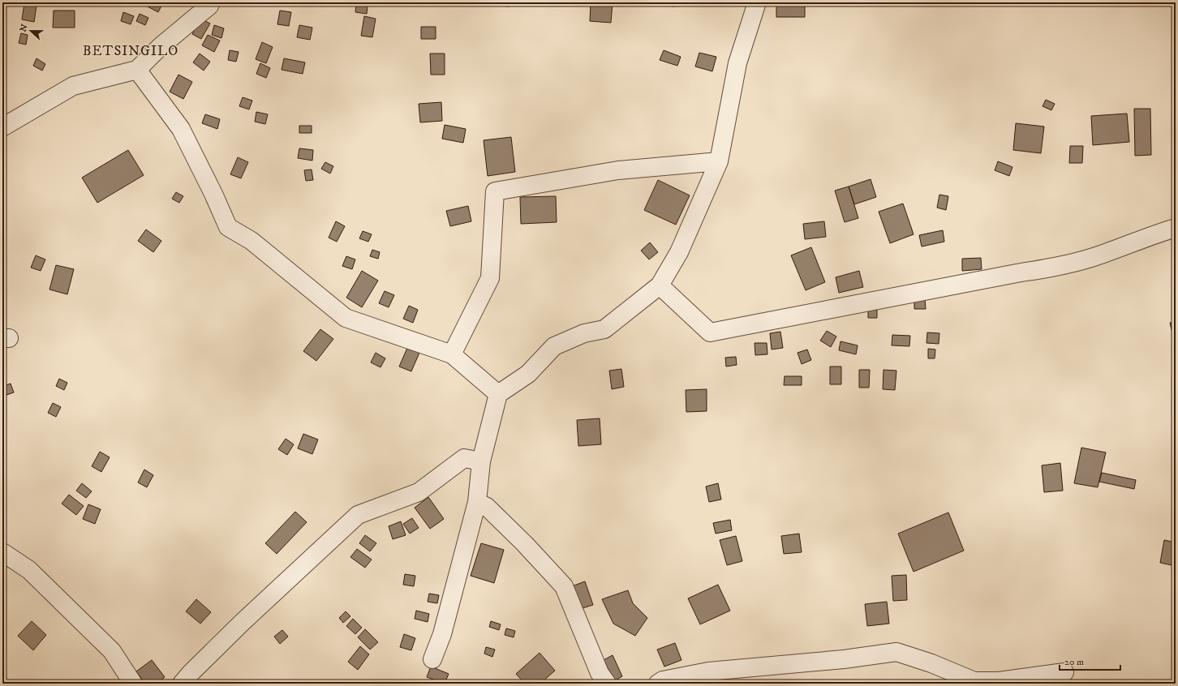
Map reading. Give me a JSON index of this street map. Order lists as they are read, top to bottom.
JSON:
{
  "districts": ["BETSINGILO"],
  "scale_bar": "20 m",
  "north": "left"
}
